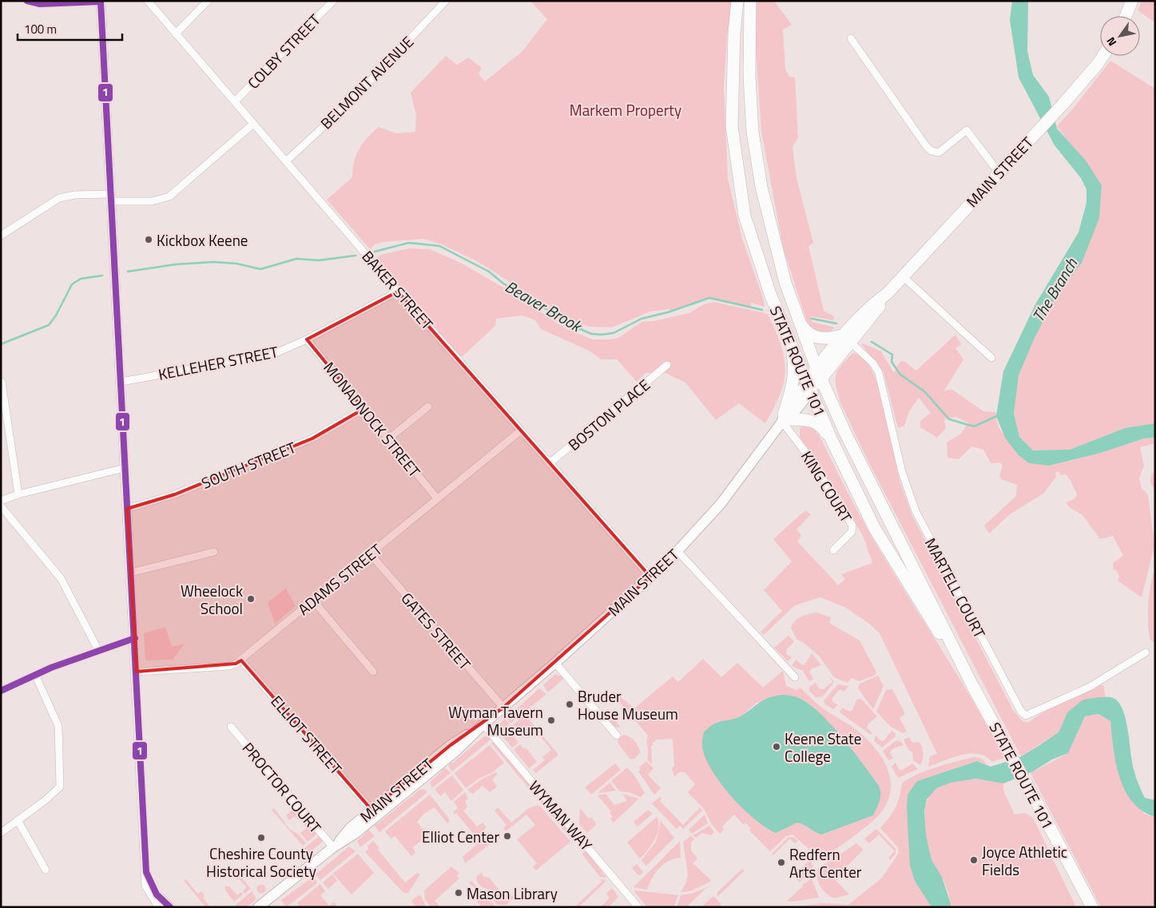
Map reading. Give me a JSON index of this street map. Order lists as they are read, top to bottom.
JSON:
{
  "streets": {
    "highway": ["MAIN STREET", "STATE ROUTE 101"],
    "street": [
      "COLBY STREET",
      "BELMONT AVENUE",
      "BAKER STREET",
      "KELLEHER STREET",
      "BOSTON PLACE",
      "MONADNOCK STREET",
      "SOUTH STREET",
      "KING COURT",
      "ADAMS STREET",
      "MARTELL COURT",
      "GATES STREET",
      "ELLIOT STREET",
      "PROCTOR COURT",
      "WYMAN WAY"
    ]
  },
  "crossings": [
    ["COLBY STREET", "BAKER STREET"],
    ["BELMONT AVENUE", "BAKER STREET"],
    ["MAIN STREET", "BAKER STREET"],
    ["MAIN STREET", "STATE ROUTE 101"],
    ["MAIN STREET", "KING COURT"],
    ["MAIN STREET", "MARTELL COURT"],
    ["MAIN STREET", "GATES STREET"],
    ["MAIN STREET", "ELLIOT STREET"],
    ["MAIN STREET", "PROCTOR COURT"],
    ["MAIN STREET", "WYMAN WAY"],
    ["BAKER STREET", "KELLEHER STREET"],
    ["BAKER STREET", "BOSTON PLACE"],
    ["BAKER STREET", "ADAMS STREET"],
    ["KELLEHER STREET", "MONADNOCK STREET"],
    ["MONADNOCK STREET", "SOUTH STREET"],
    ["MONADNOCK STREET", "ADAMS STREET"],
    ["ADAMS STREET", "GATES STREET"],
    ["ADAMS STREET", "ELLIOT STREET"]
  ],
  "water": ["The Branch", "Beaver Brook"],
  "parks": ["Markem Property"],
  "places": [
    "Kickbox Keene",
    "Wheelock School",
    "Bruder House Museum",
    "Wyman Tavern Museum",
    "Keene State College",
    "Elliot Center",
    "Cheshire County Historical Society",
    "Joyce Athletic Fields",
    "Redfern Arts Center",
    "Mason Library"
  ],
  "lines": ["transit line 1"],
  "scale_bar": "100 m",
  "north": "bottom left"
}
